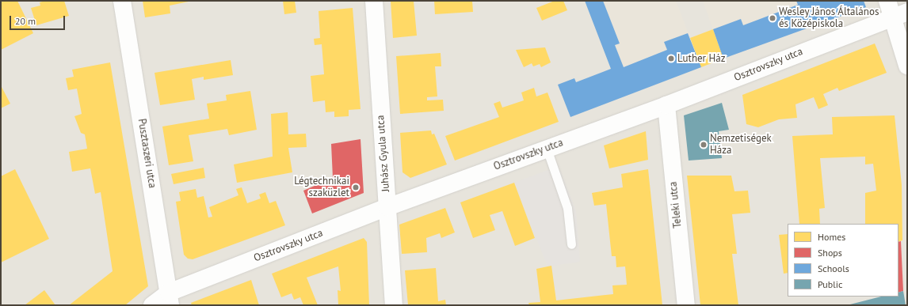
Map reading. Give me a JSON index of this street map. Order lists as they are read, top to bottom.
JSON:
{
  "streets": {
    "street": [
      "Osztrovszky utca",
      "Pusztaszeri utca",
      "Juhász Gyula utca",
      "Teleki utca"
    ]
  },
  "crossings": [
    ["Osztrovszky utca", "Pusztaszeri utca"],
    ["Osztrovszky utca", "Juhász Gyula utca"],
    ["Osztrovszky utca", "Teleki utca"]
  ],
  "places": [
    "Wesley János Általános és Középiskola",
    "Luther Ház",
    "Nemzetiségek Háza",
    "Légtechnikai szaküzlet"
  ],
  "legend": [
    "Homes",
    "Shops",
    "Schools",
    "Public"
  ],
  "scale_bar": "20 m"
}
